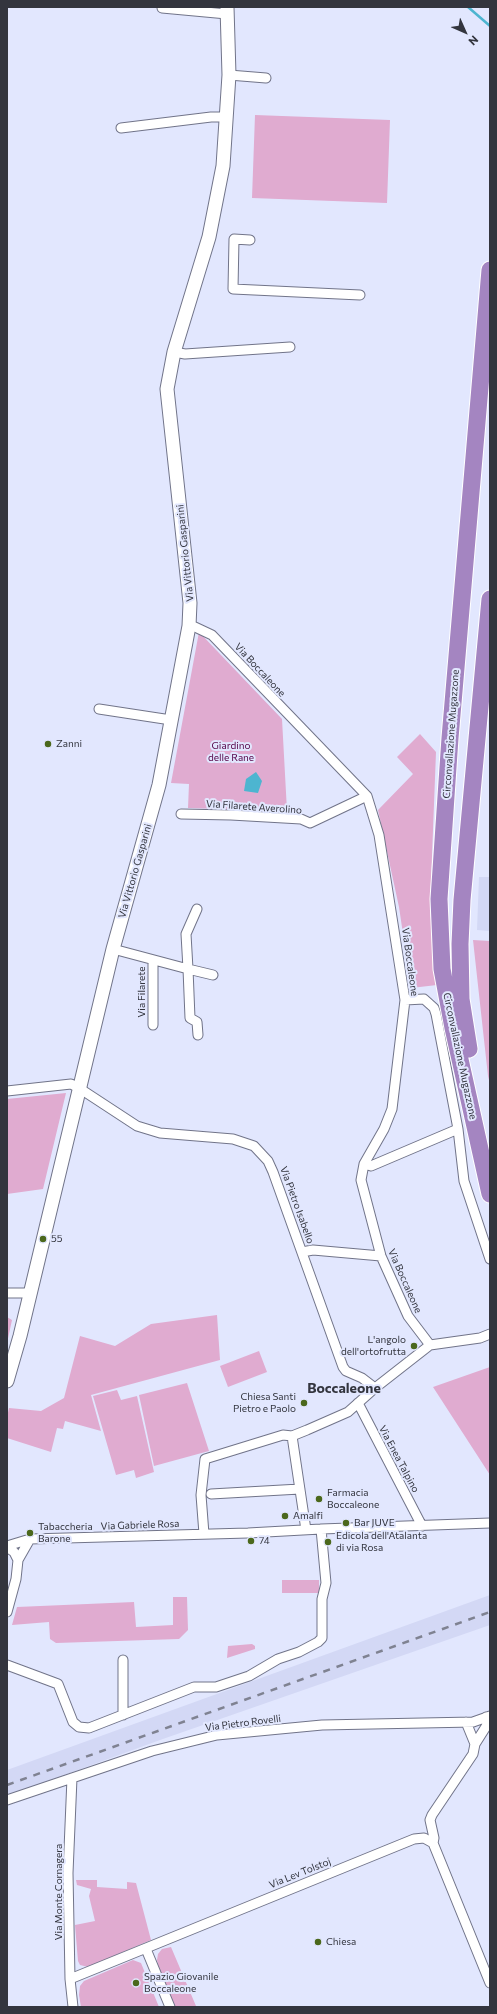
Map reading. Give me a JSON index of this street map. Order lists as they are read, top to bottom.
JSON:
{
  "streets": {
    "highway": ["Circonvallazione Mugazzone"],
    "street": [
      "Via Vittorio Gasparini",
      "Via Boccaleone",
      "Via Filarete Averolino",
      "Via Filarete",
      "Via Pietro Isabello",
      "Via Enea Talpino",
      "Via Gabriele Rosa",
      "Via Pietro Rovelli",
      "Via Lev Tolstoj",
      "Via Monte Cornagera"
    ]
  },
  "crossings": [
    ["Via Vittorio Gasparini", "Via Boccaleone"],
    ["Via Vittorio Gasparini", "Via Filarete"],
    ["Via Vittorio Gasparini", "Via Pietro Isabello"],
    ["Via Boccaleone", "Via Filarete Averolino"],
    ["Via Enea Talpino", "Via Gabriele Rosa"],
    ["Via Pietro Rovelli", "Via Monte Cornagera"],
    ["Via Lev Tolstoj", "Via Monte Cornagera"]
  ],
  "districts": ["Boccaleone"],
  "parks": ["Giardino delle Rane"],
  "places": [
    "Zanni",
    "55",
    "L'angolo dell'ortofrutta",
    "Chiesa Santi Pietro e Paolo",
    "Farmacia Boccaleone",
    "Amalfi",
    "Bar JUVE",
    "Tabaccheria Barone",
    "74",
    "Edicola dell'Atalanta di via Rosa",
    "Chiesa",
    "Spazio Giovanile Boccaleone"
  ],
  "north": "bottom right"
}
